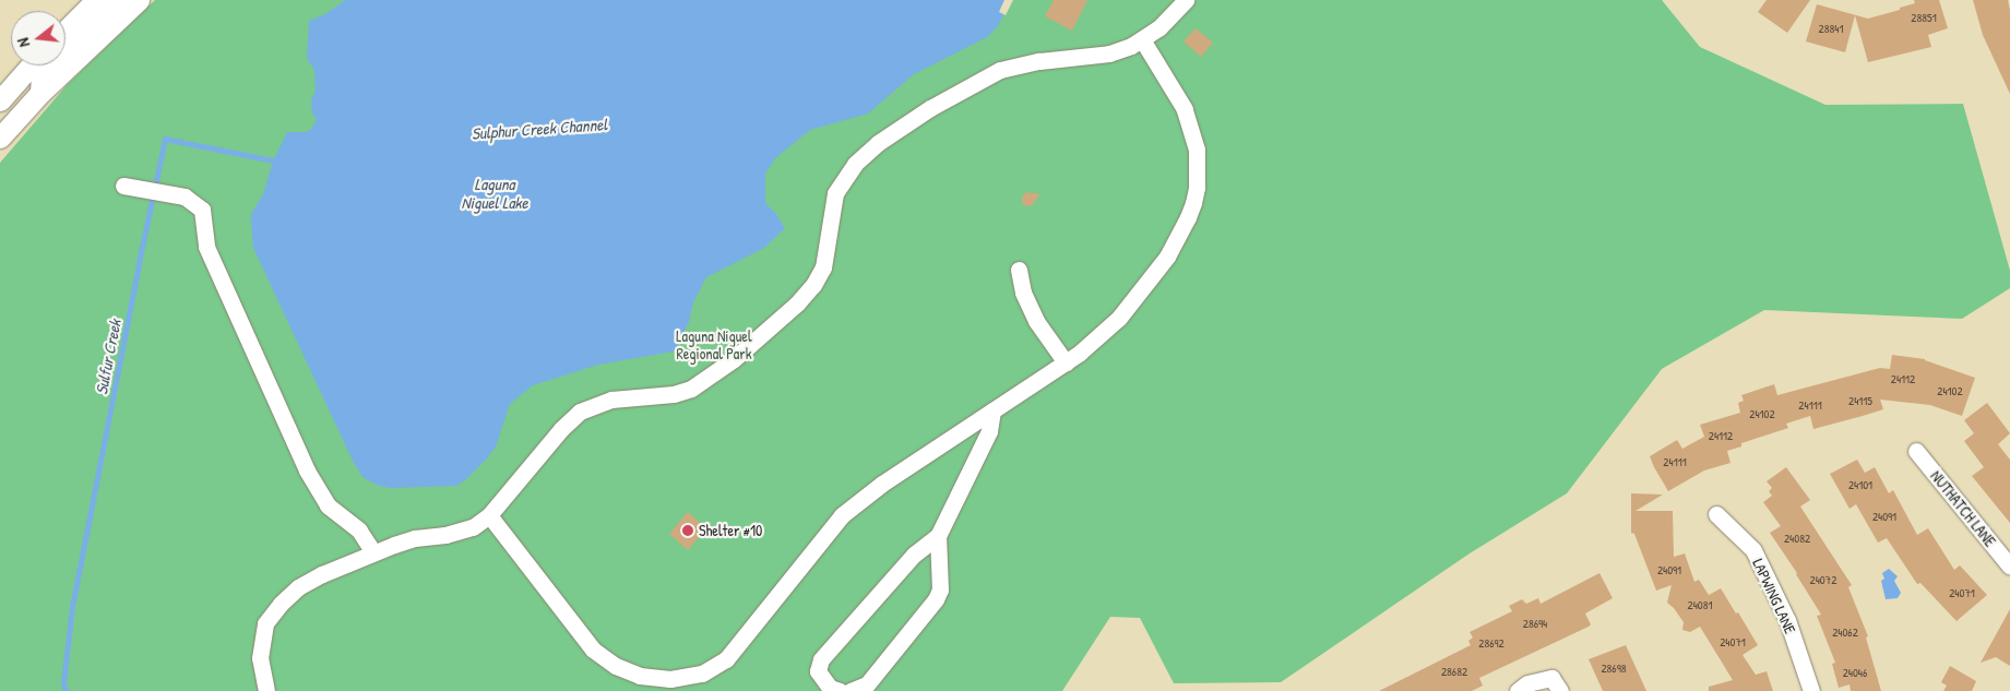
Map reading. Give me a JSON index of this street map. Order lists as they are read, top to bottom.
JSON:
{
  "streets": {
    "street": ["NUTHATCH LANE", "LAPWING LANE"]
  },
  "water": ["Sulphur Creek Channel", "Laguna Niguel Lake", "Sulfur Creek"],
  "parks": ["Laguna Niguel Regional Park"],
  "places": ["Shelter #10"],
  "house_numbers": [
    "28851",
    "28841",
    "24112",
    "24102",
    "24115",
    "24111",
    "24102",
    "24112",
    "24111",
    "24101",
    "24091",
    "24082",
    "24091",
    "24072",
    "24071",
    "24081",
    "28694",
    "24062",
    "24071",
    "28692",
    "28698",
    "28682",
    "24046"
  ],
  "north": "left"
}
